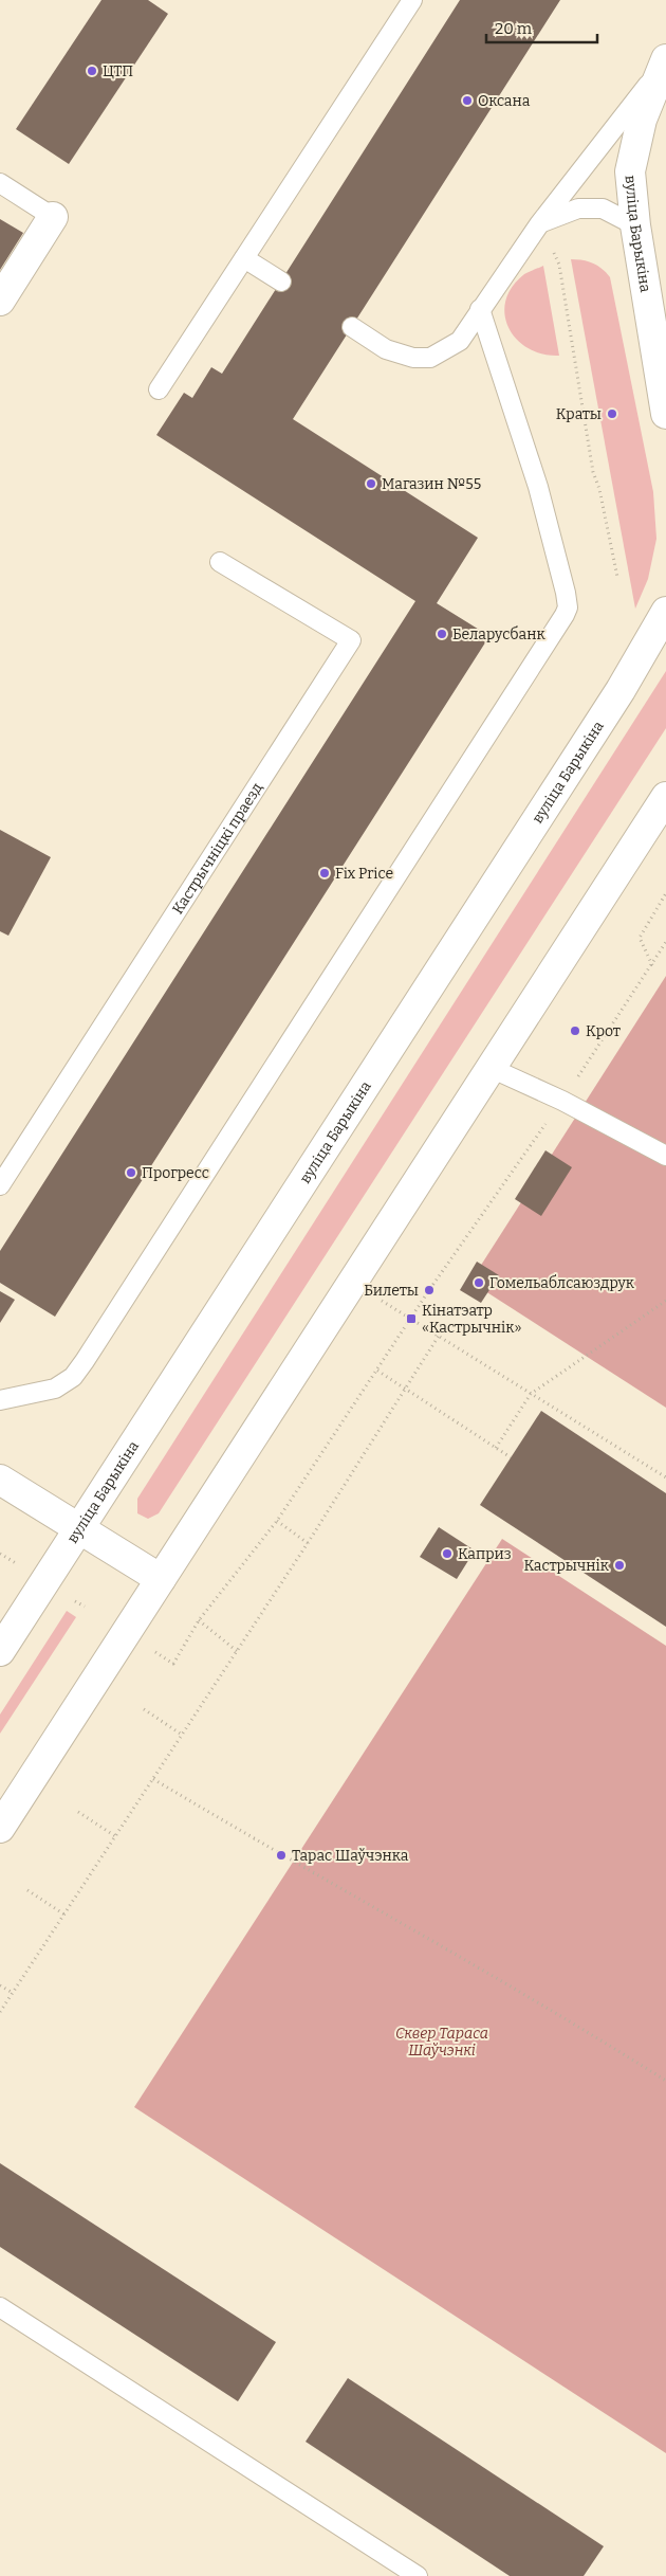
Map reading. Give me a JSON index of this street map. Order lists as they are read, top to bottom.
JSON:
{
  "streets": {
    "main road": ["вуліца Барыкіна"],
    "lane": ["Кастрычніцкі праезд"]
  },
  "parks": ["Сквер Тараса Шаўчэнкі"],
  "places": {
    "other": [
      "ЦТП",
      "Оксана",
      "Краты",
      "Магазин №55",
      "Беларусбанк",
      "Fix Price",
      "Крот",
      "Прогресс",
      "Гомельаблсаюздрук",
      "Билеты",
      "Каприз",
      "Кастрычнік",
      "Тарас Шаўчэнка"
    ],
    "transit": ["Кінатэатр «Кастрычнік»"]
  },
  "scale_bar": "20 m"
}
